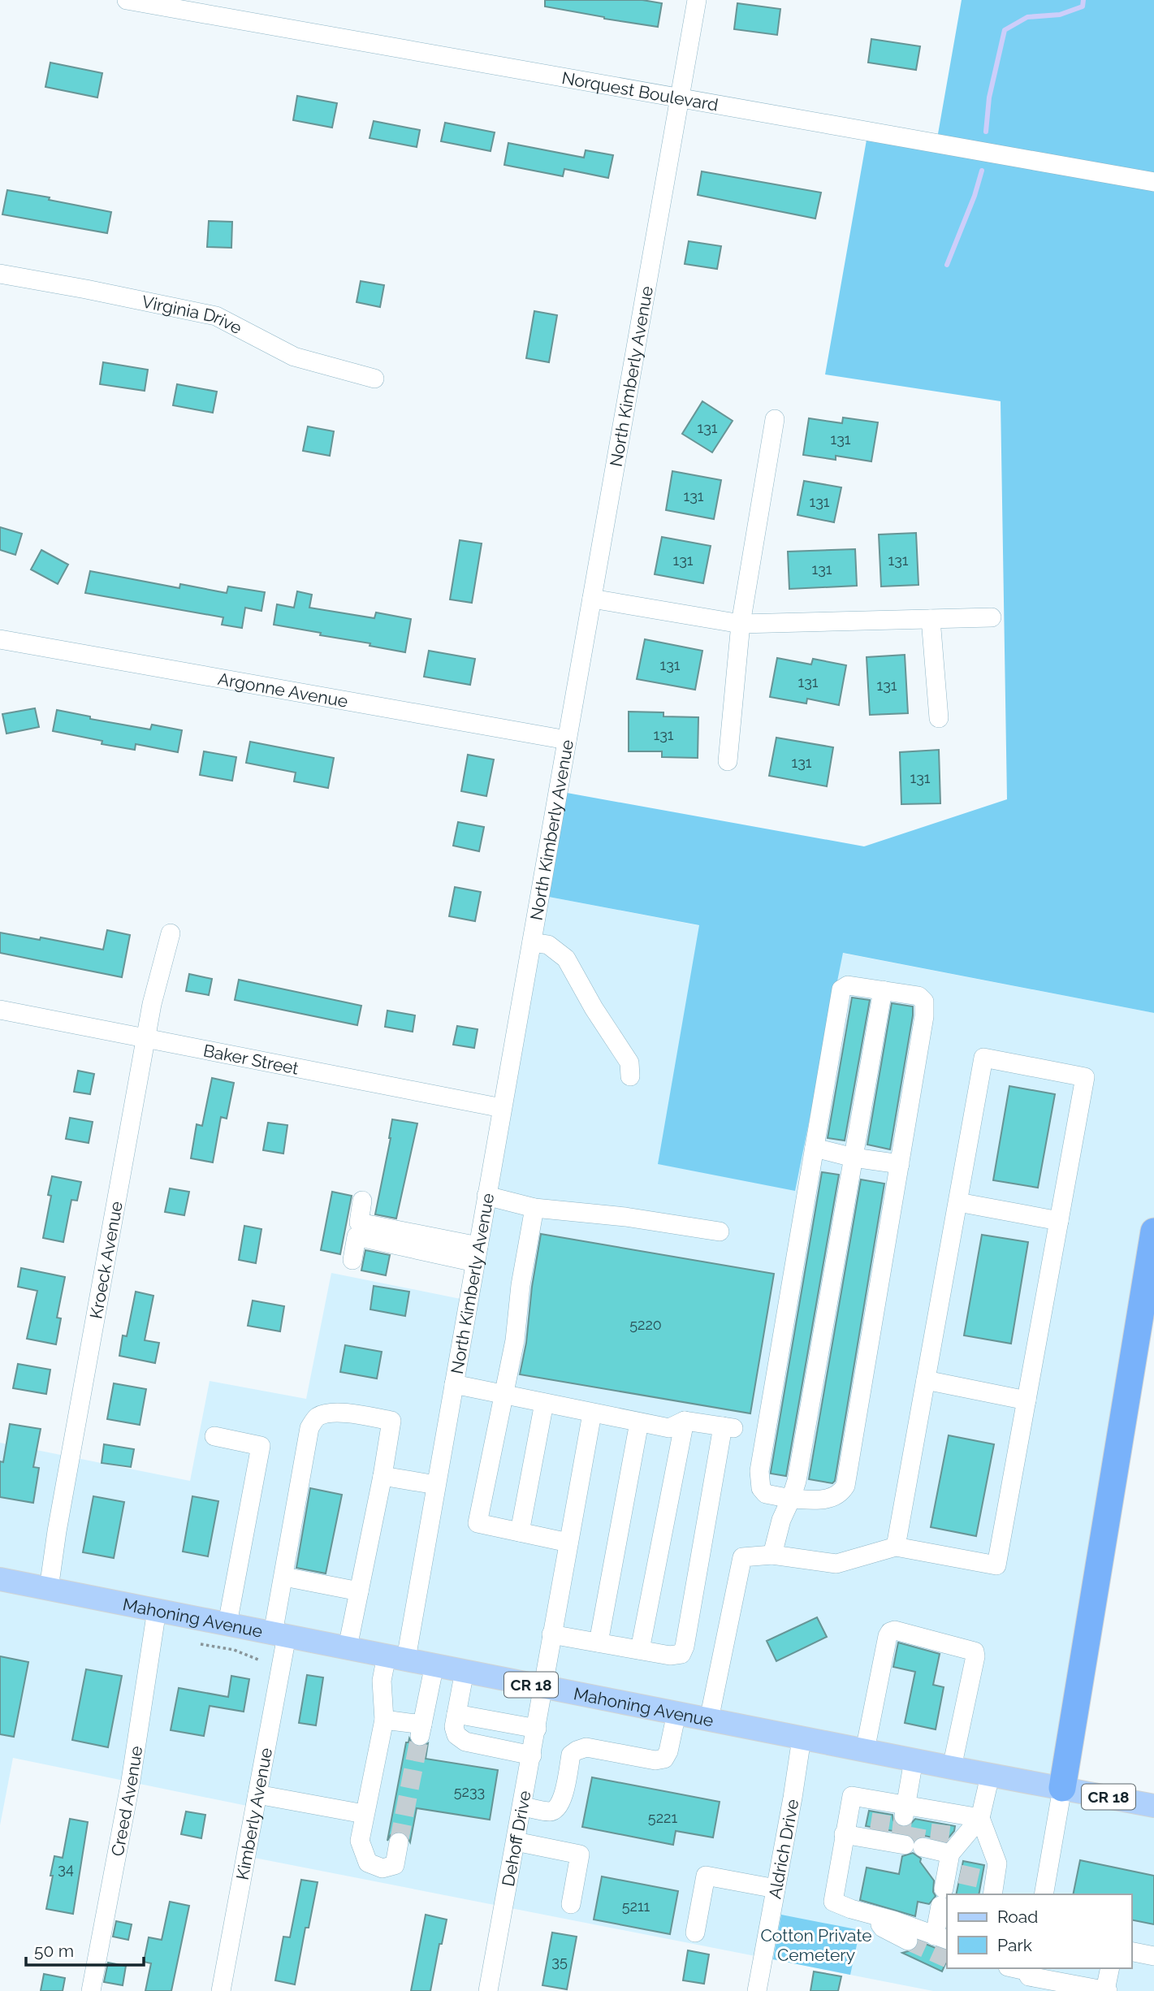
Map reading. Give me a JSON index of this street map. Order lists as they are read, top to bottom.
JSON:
{
  "streets": {
    "main road": ["Mahoning Avenue", "CR 18"],
    "street": [
      "Norquest Boulevard",
      "Virginia Drive",
      "North Kimberly Avenue",
      "Argonne Avenue",
      "Baker Street",
      "Kroeck Avenue",
      "Creed Avenue",
      "Kimberly Avenue",
      "Dehoff Drive",
      "Aldrich Drive"
    ]
  },
  "crossings": [
    ["Norquest Boulevard", "North Kimberly Avenue"],
    ["North Kimberly Avenue", "Argonne Avenue"],
    ["North Kimberly Avenue", "Baker Street"],
    ["North Kimberly Avenue", "Mahoning Avenue"],
    ["Baker Street", "Kroeck Avenue"],
    ["Kroeck Avenue", "Mahoning Avenue"],
    ["Mahoning Avenue", "Creed Avenue"],
    ["Mahoning Avenue", "Kimberly Avenue"],
    ["Mahoning Avenue", "Dehoff Drive"],
    ["Mahoning Avenue", "Aldrich Drive"]
  ],
  "parks": ["Cotton Private Cemetery"],
  "house_numbers": [
    "131",
    "131",
    "131",
    "131",
    "131",
    "131",
    "131",
    "131",
    "131",
    "131",
    "131",
    "131",
    "131",
    "5220",
    "5233",
    "5221",
    "34",
    "5211",
    "35"
  ],
  "legend": ["Road", "Park"],
  "scale_bar": "50 m"
}
